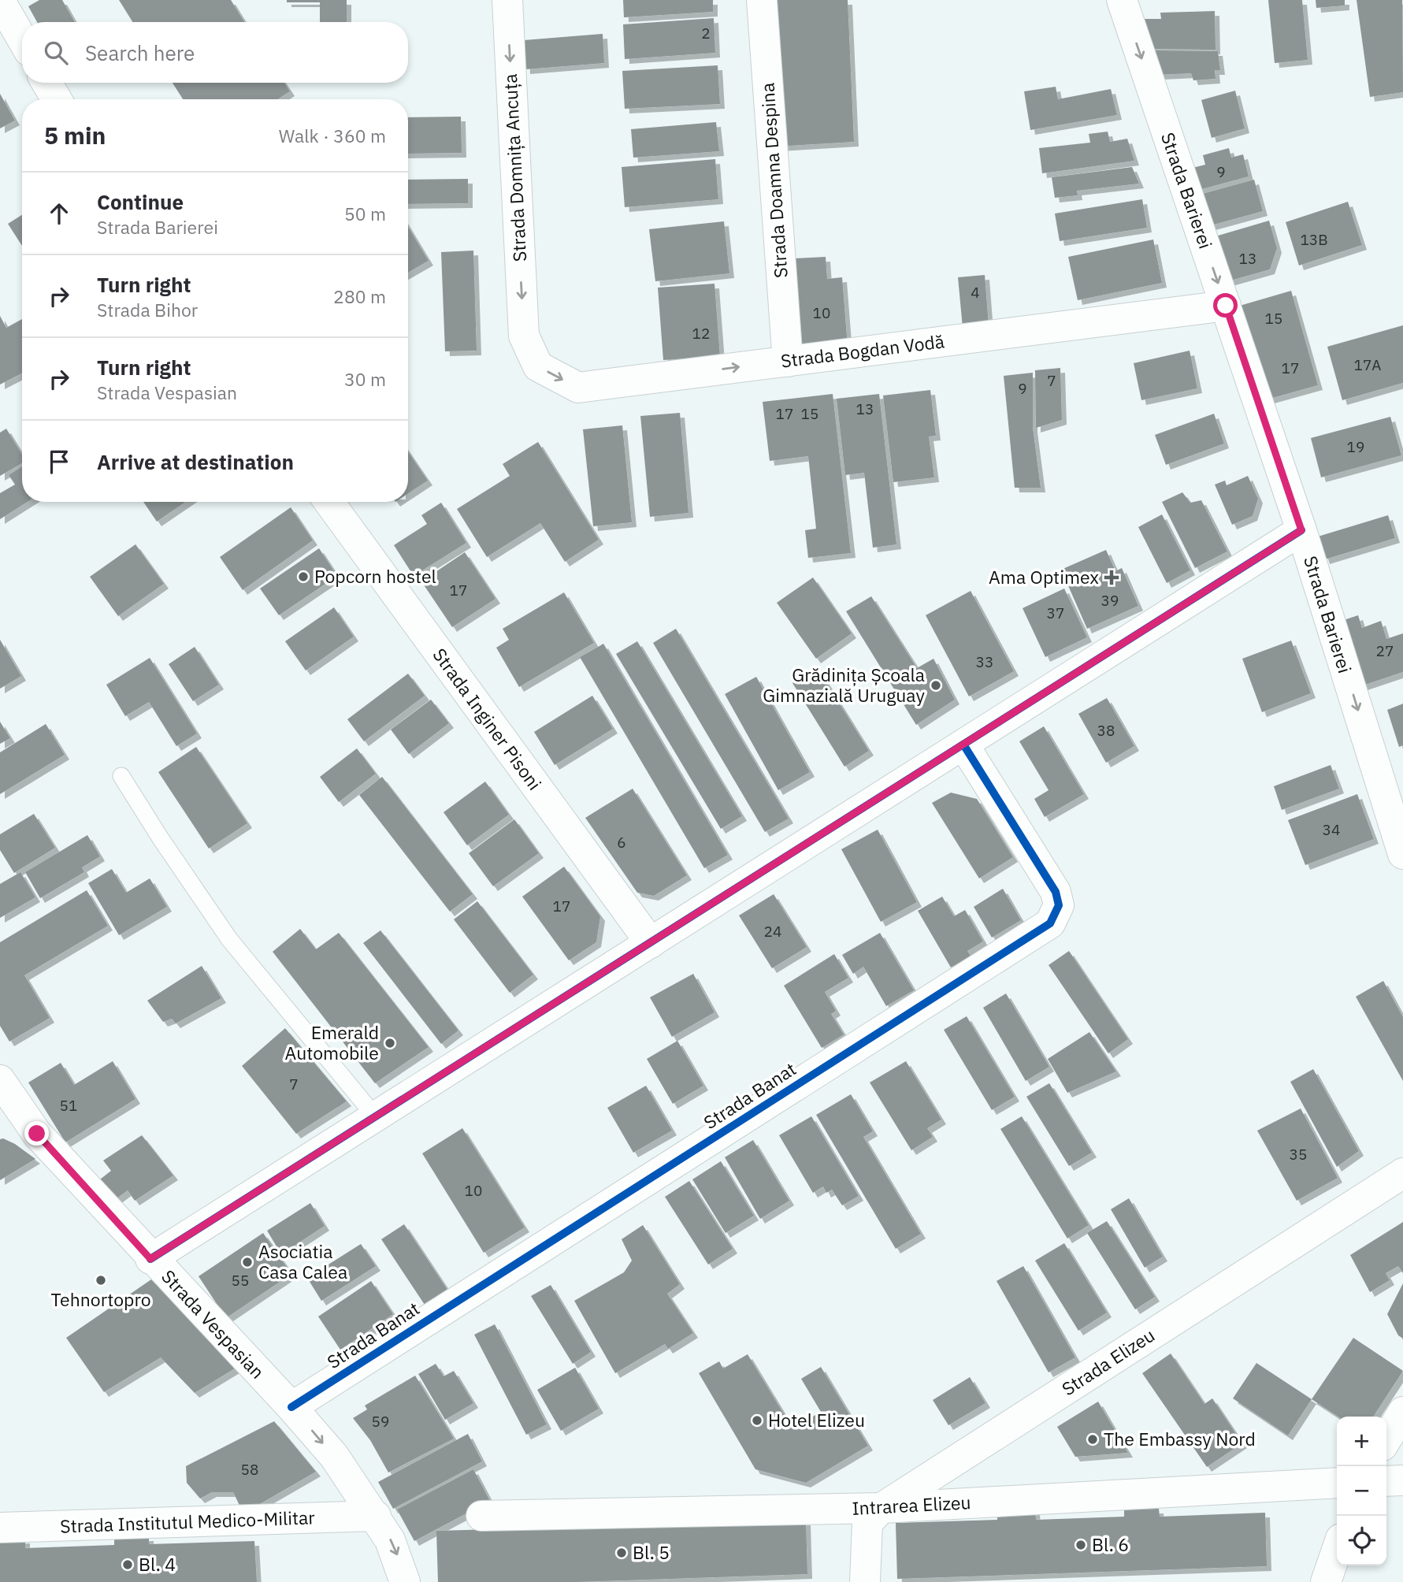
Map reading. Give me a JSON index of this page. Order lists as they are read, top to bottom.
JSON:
{
  "streets": {
    "street": [
      "Strada Domnița Ancuța",
      "Strada Doamna Despina",
      "Strada Barierei",
      "Strada Bogdan Vodă",
      "Strada Inginer Pisoni",
      "Strada Banat",
      "Strada Vespasian",
      "Strada Elizeu",
      "Intrarea Elizeu",
      "Strada Institutul Medico-Militar"
    ]
  },
  "crossings": [
    ["Strada Domnița Ancuța", "Strada Bogdan Vodă"],
    ["Strada Doamna Despina", "Strada Bogdan Vodă"],
    ["Strada Barierei", "Strada Bogdan Vodă"],
    ["Strada Banat", "Strada Vespasian"],
    ["Strada Vespasian", "Strada Institutul Medico-Militar"],
    ["Strada Elizeu", "Intrarea Elizeu"]
  ],
  "one_way": ["Strada Domnița Ancuța", "Strada Barierei", "Strada Bogdan Vodă"],
  "places": {
    "other": [
      "Popcorn hostel",
      "Grădinița Școala Gimnazială Uruguay",
      "Emerald Automobile",
      "Asociatia Casa Calea",
      "Tehnortopro",
      "Hotel Elizeu",
      "The Embassy Nord",
      "Bl. 6",
      "Bl. 5",
      "Bl. 4"
    ],
    "health": ["Ama Optimex"]
  },
  "house_numbers": [
    "2",
    "9",
    "13B",
    "13",
    "4",
    "10",
    "15",
    "12",
    "17A",
    "17",
    "7",
    "9",
    "13",
    "17",
    "15",
    "19",
    "17",
    "39",
    "37",
    "27",
    "33",
    "38",
    "34",
    "6",
    "17",
    "24",
    "7",
    "51",
    "35",
    "10",
    "55",
    "59",
    "58"
  ],
  "page": {
    "search": "Search here",
    "heading": ["5 min", "Walk · 360 m"],
    "list": [
      ["Continue", "Strada Barierei", "50 m"],
      ["Turn right", "Strada Bihor", "280 m"],
      ["Turn right", "Strada Vespasian", "30 m"],
      "Arrive at destination"
    ],
    "map_buttons": ["+", "−"]
  }
}
